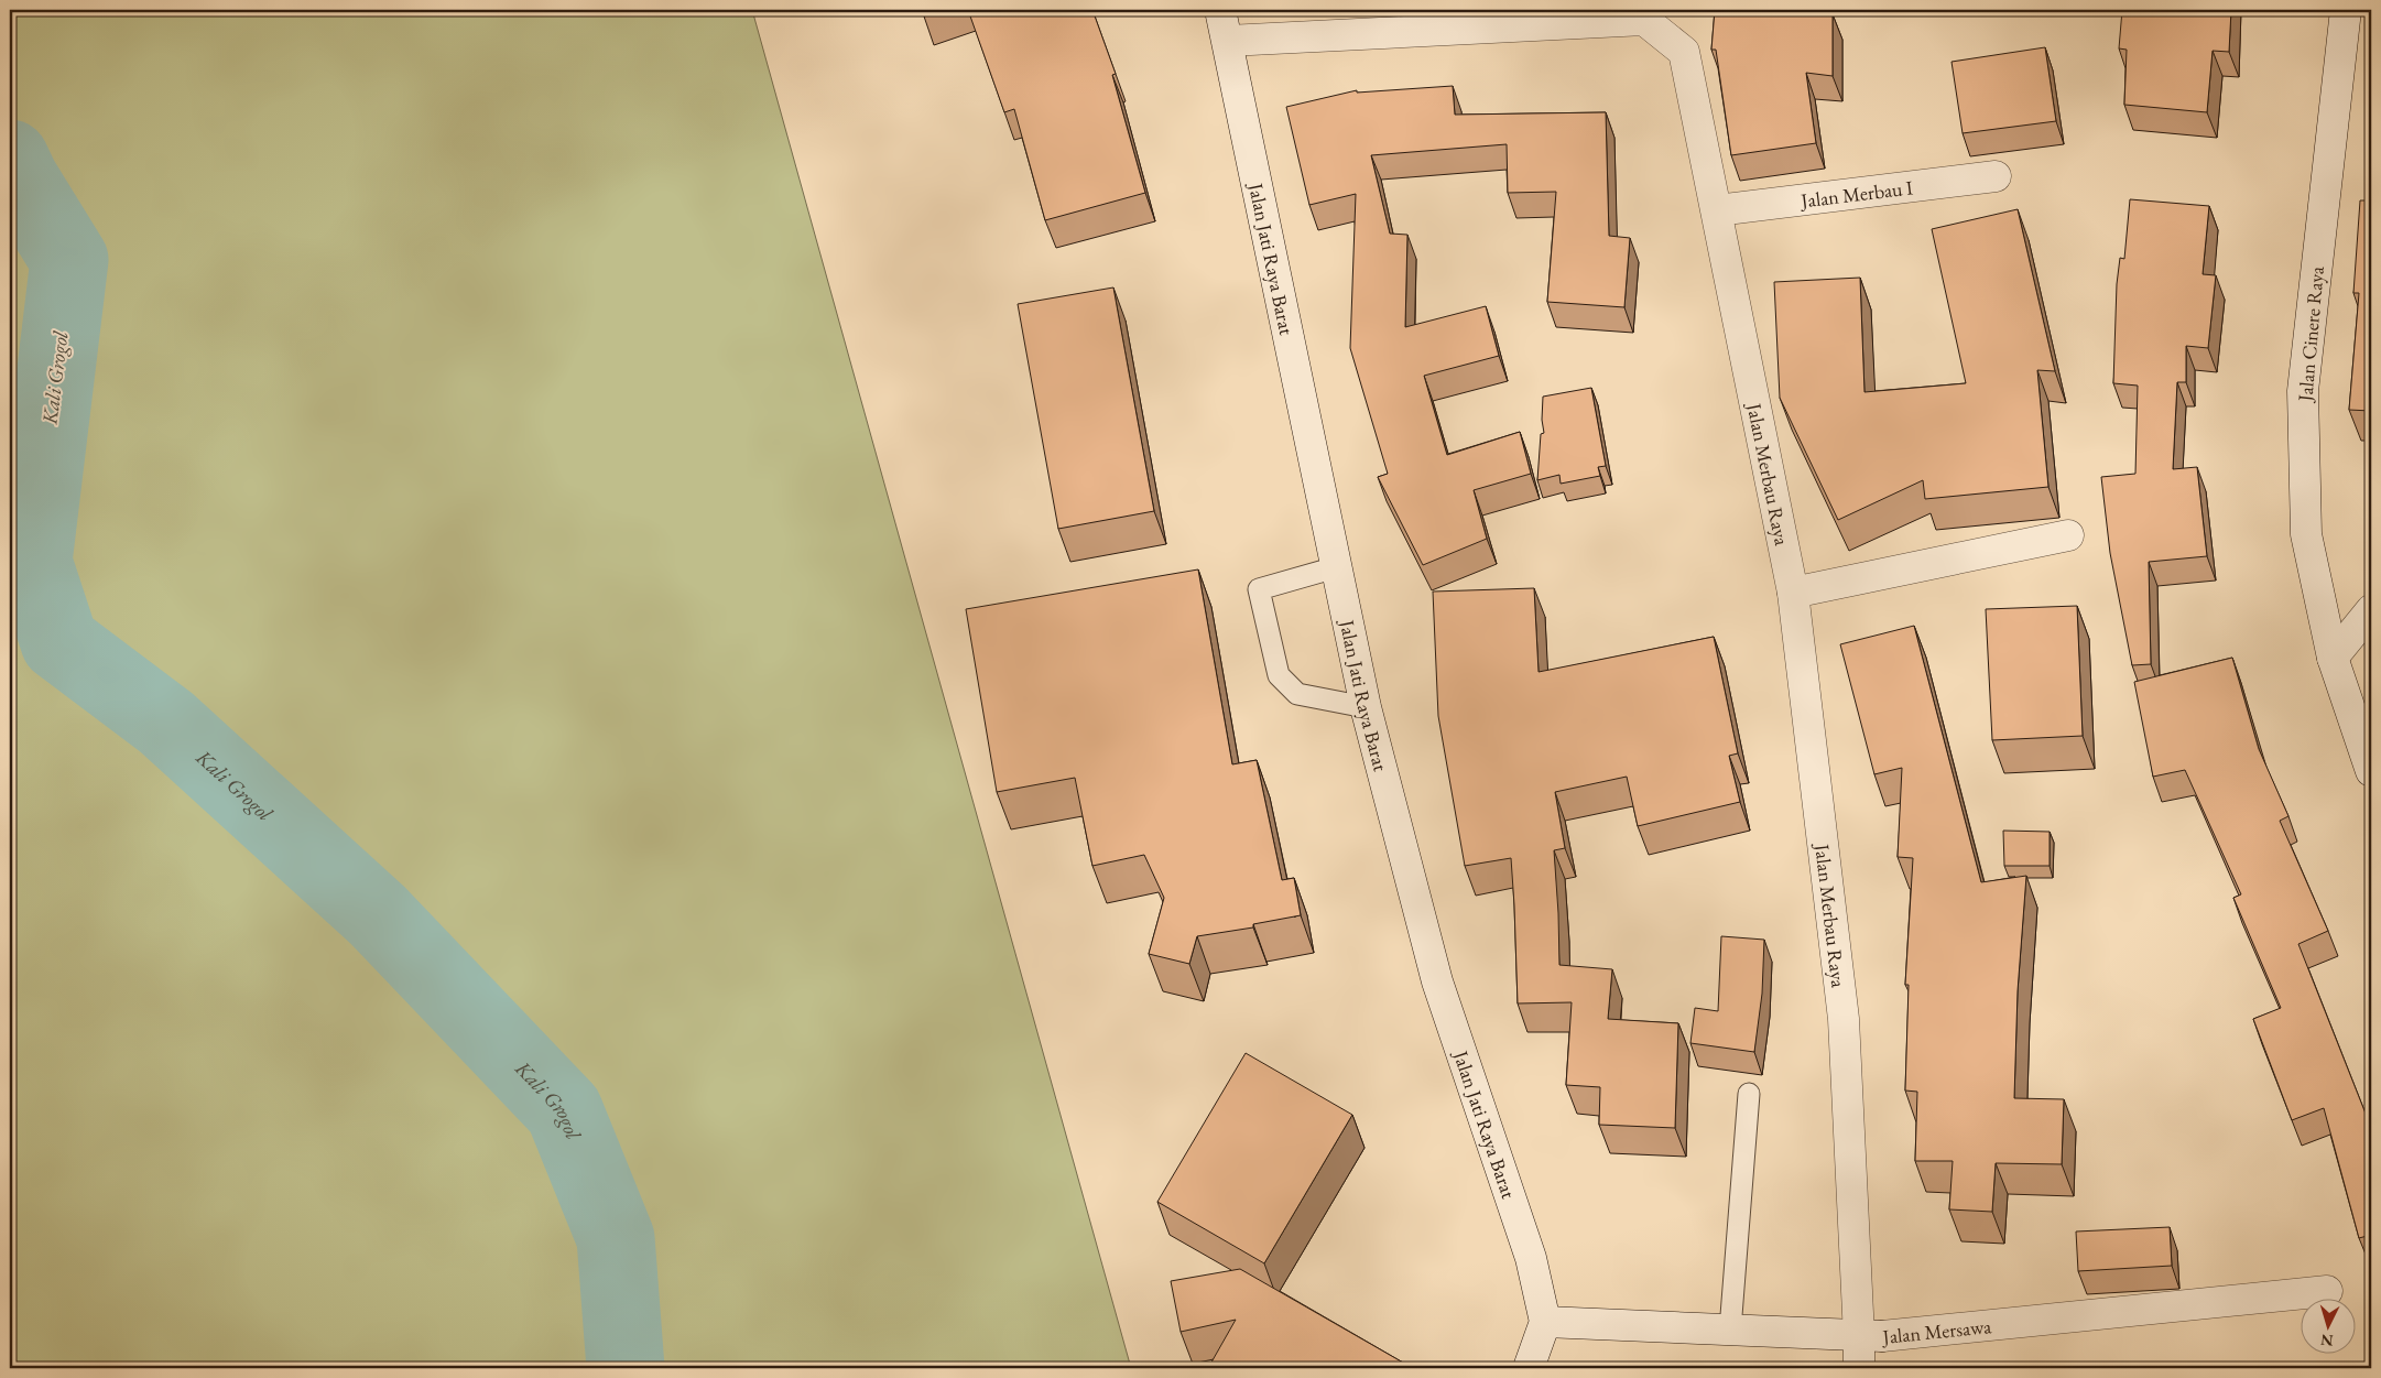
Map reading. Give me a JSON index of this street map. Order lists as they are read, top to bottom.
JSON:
{
  "streets": {
    "street": [
      "Jalan Merbau I",
      "Jalan Jati Raya Barat",
      "Jalan Cinere Raya",
      "Jalan Merbau Raya",
      "Jalan Mersawa"
    ]
  },
  "crossings": [
    ["Jalan Merbau I", "Jalan Merbau Raya"],
    ["Jalan Jati Raya Barat", "Jalan Merbau Raya"],
    ["Jalan Jati Raya Barat", "Jalan Mersawa"],
    ["Jalan Merbau Raya", "Jalan Mersawa"]
  ],
  "water": ["Kali Grogol"],
  "north": "bottom"
}
